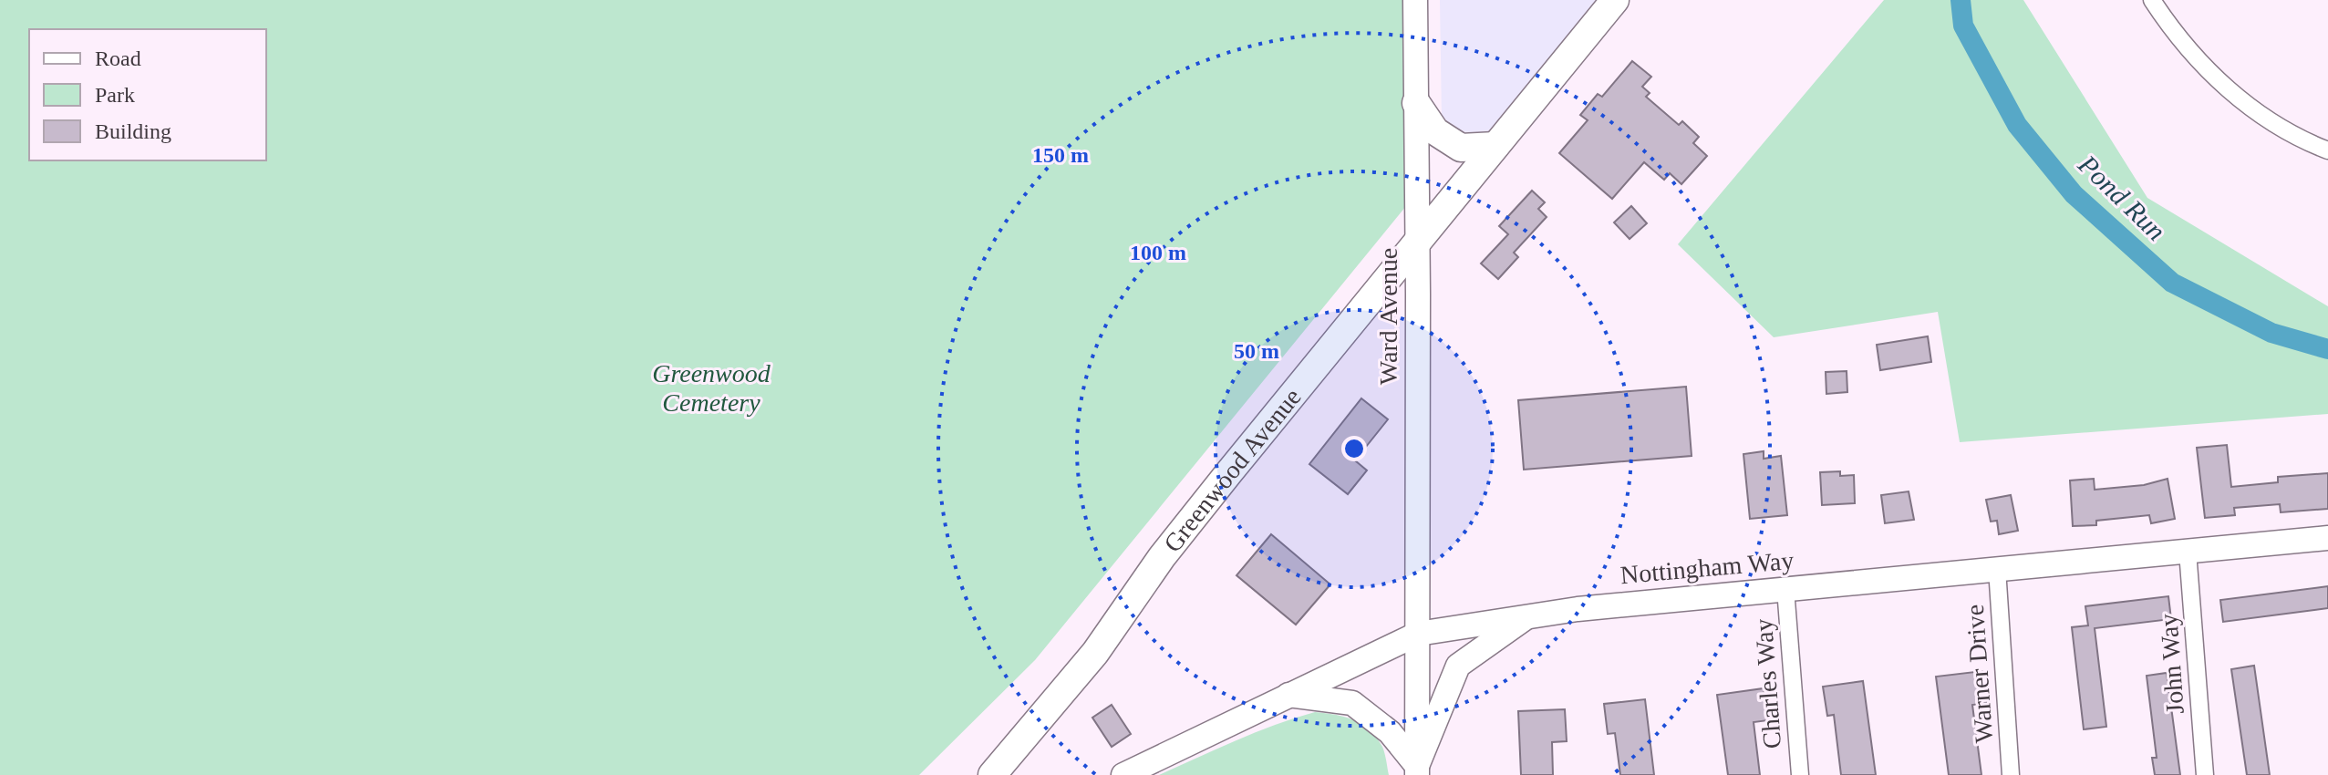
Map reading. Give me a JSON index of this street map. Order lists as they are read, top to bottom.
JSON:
{
  "streets": {
    "main road": ["Greenwood Avenue"],
    "street": [
      "Ward Avenue",
      "Nottingham Way",
      "John Way",
      "Warner Drive",
      "Charles Way"
    ]
  },
  "crossings": [
    ["Ward Avenue", "Greenwood Avenue"],
    ["Ward Avenue", "Nottingham Way"],
    ["Nottingham Way", "John Way"],
    ["Nottingham Way", "Warner Drive"],
    ["Nottingham Way", "Charles Way"]
  ],
  "water": ["Pond Run"],
  "parks": ["Greenwood Cemetery"],
  "legend": ["Road", "Park", "Building"],
  "rings": ["150 m", "100 m", "50 m"]
}
